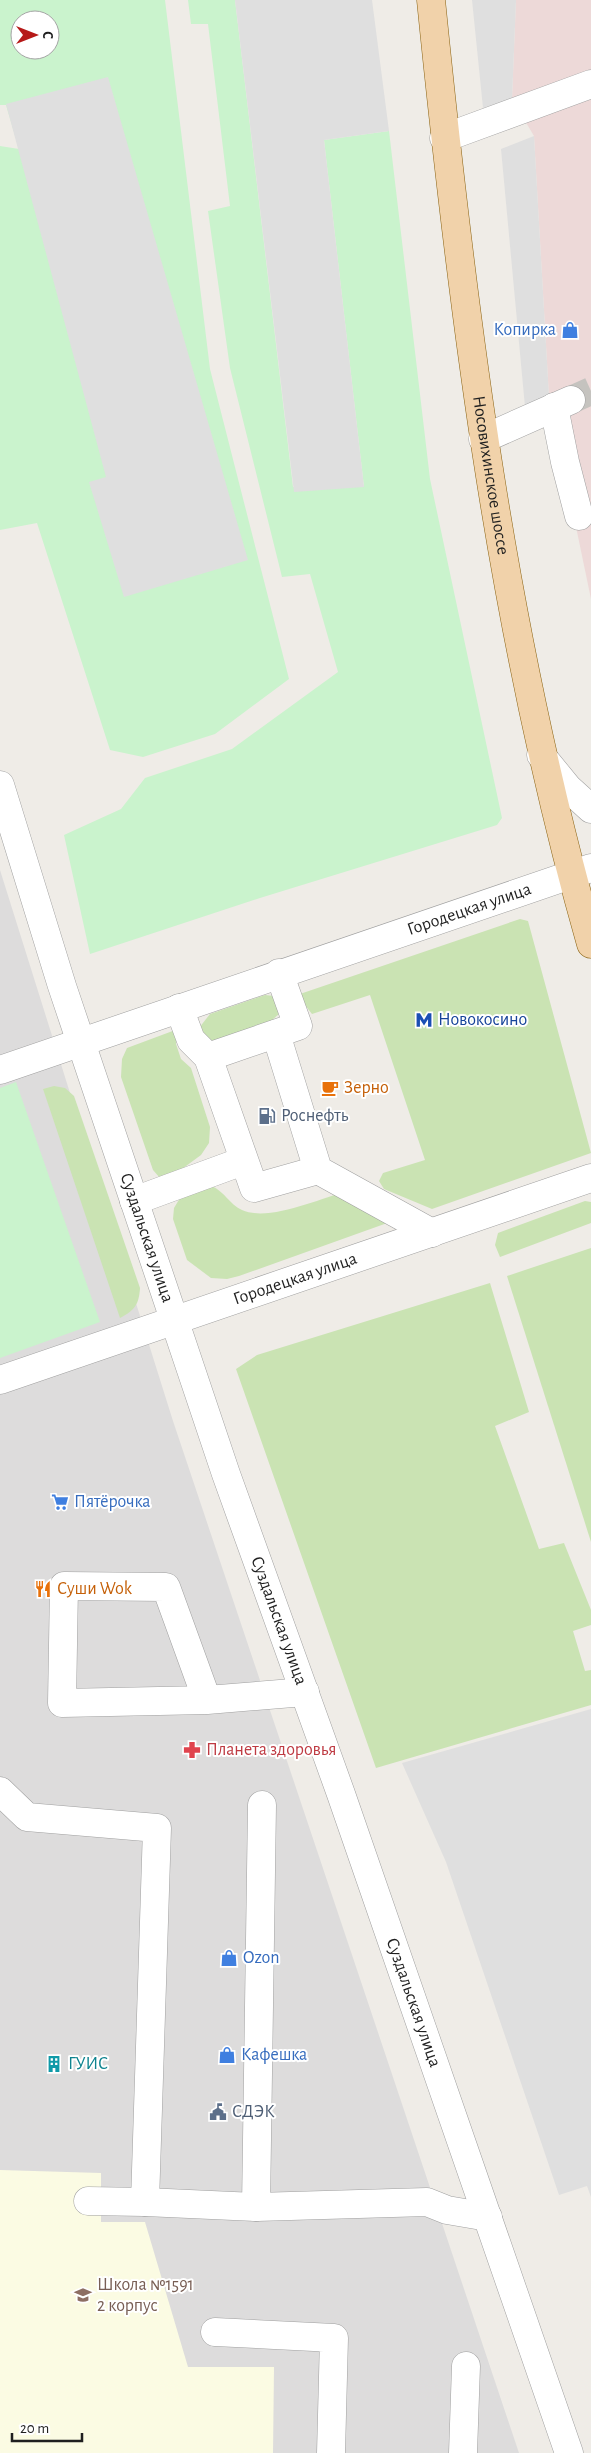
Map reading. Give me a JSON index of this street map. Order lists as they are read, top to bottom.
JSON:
{
  "streets": {
    "main road": ["Носовихинское шоссе"],
    "street": ["Городецкая улица", "Суздальская улица"]
  },
  "crossings": [
    ["Носовихинское шоссе", "Городецкая улица"],
    ["Городецкая улица", "Суздальская улица"]
  ],
  "places": {
    "shop": ["Копирка", "Ozon", "Кафешка"],
    "metro station": ["Новокосино"],
    "cafe": ["Зерно"],
    "fuel station": ["Роснефть"],
    "supermarket": ["Пятёрочка"],
    "restaurant": ["Суши Wok"],
    "pharmacy": ["Планета здоровья"],
    "building": ["ГУИС"],
    "public building": ["СДЭК"],
    "school or university": ["Школа №1591 2 корпус"]
  },
  "scale_bar": "20 m",
  "north": "right"
}
